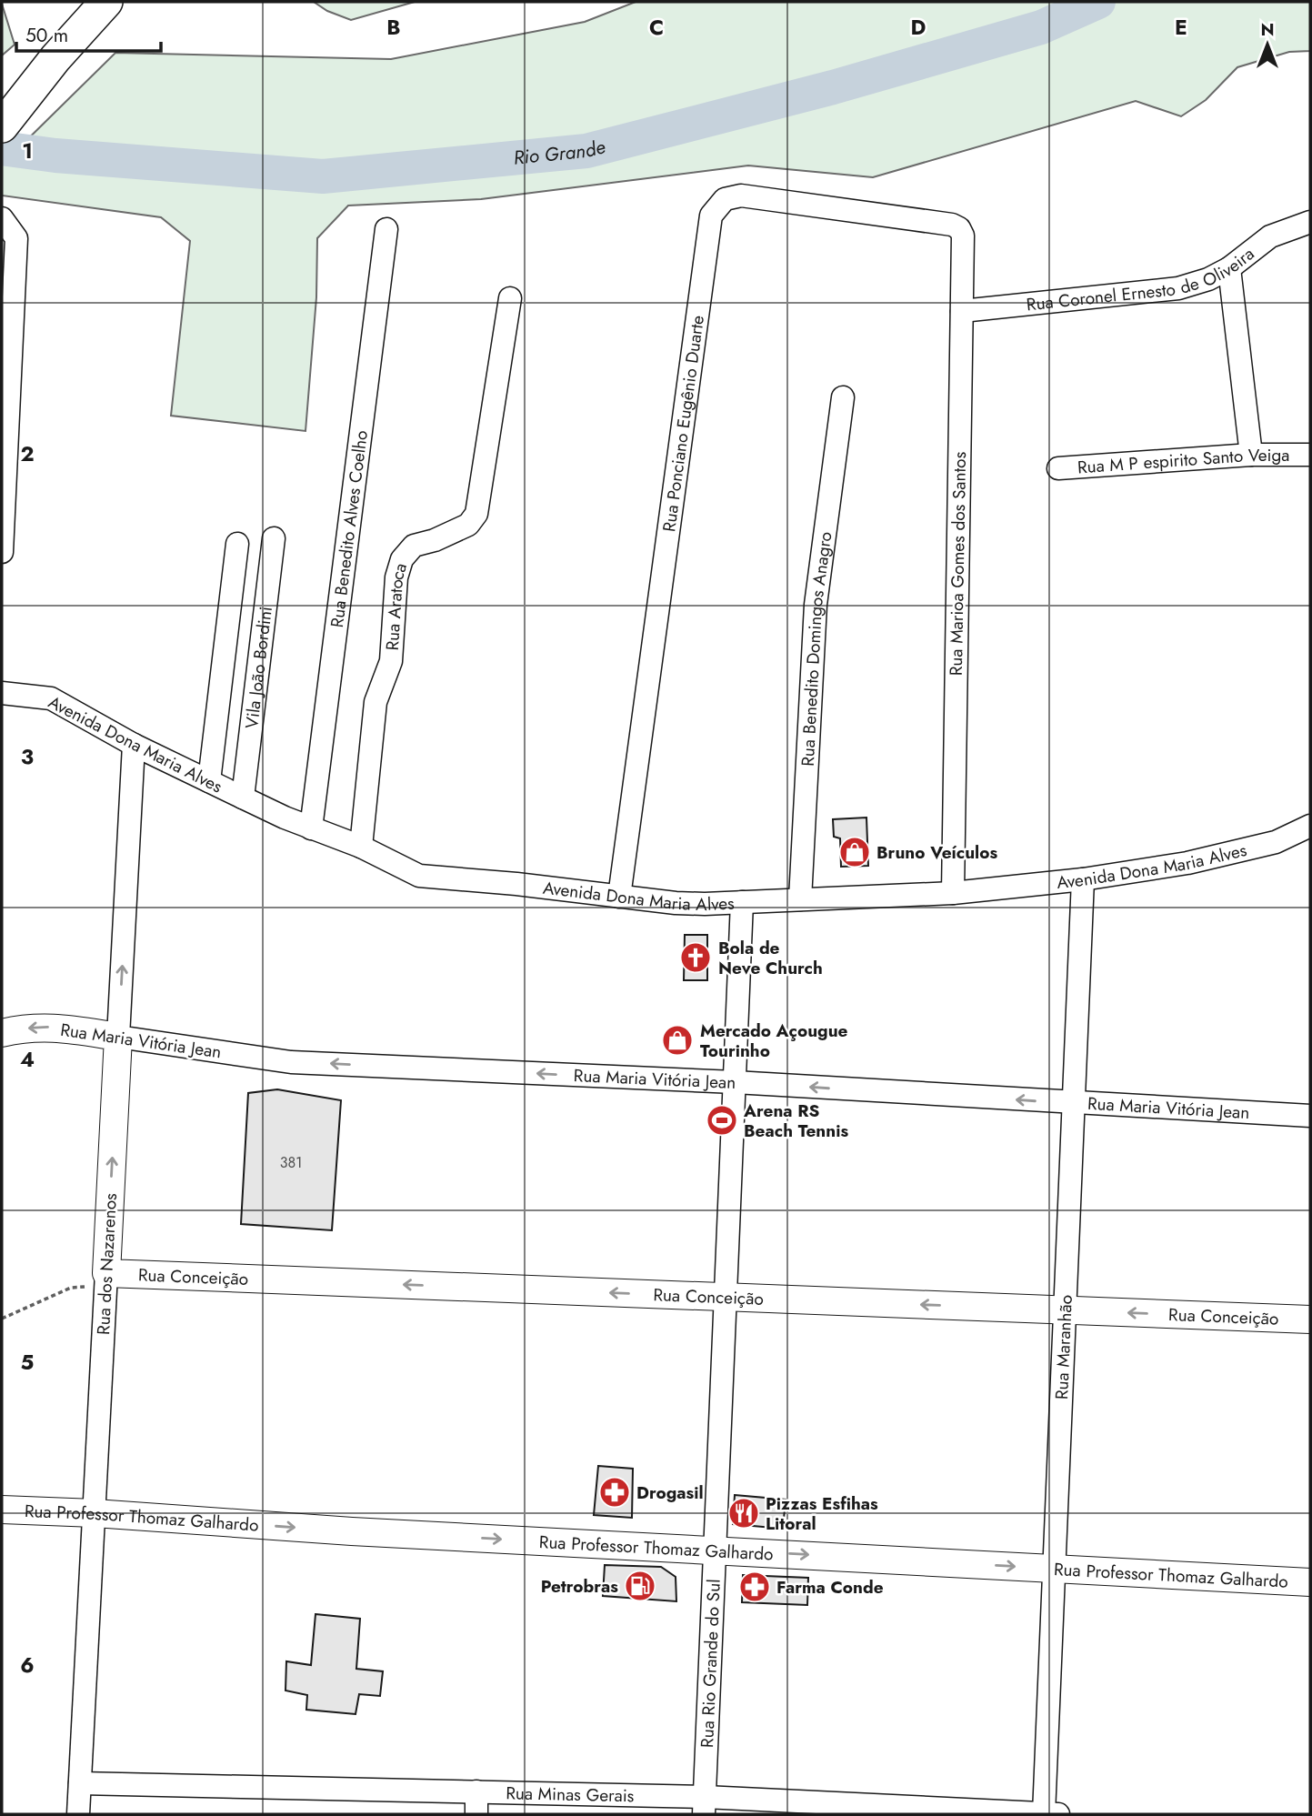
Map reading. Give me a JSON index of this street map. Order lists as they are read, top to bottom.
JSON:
{
  "streets": {
    "main road": [
      "Rua Maria Vitória Jean",
      "Rua dos Nazarenos",
      "Rua Conceição",
      "Rua Professor Thomaz Galhardo"
    ],
    "street": [
      "Rua Coronel Ernesto de Oliveira",
      "Rua Ponciano Eugênio Duarte",
      "Rua M P espirito Santo Veiga",
      "Rua Benedito Alves Coelho",
      "Rua Marioa Gomes dos Santos",
      "Rua Aratoca",
      "Rua Benedito Domingos Anagro",
      "Vila João Bordini",
      "Avenida Dona Maria Alves",
      "Rua Maranhão",
      "Rua Rio Grande do Sul",
      "Rua Minas Gerais"
    ]
  },
  "crossings": [
    ["Rua Coronel Ernesto de Oliveira", "Rua Marioa Gomes dos Santos"],
    ["Rua Ponciano Eugênio Duarte", "Rua Marioa Gomes dos Santos"],
    ["Rua Ponciano Eugênio Duarte", "Avenida Dona Maria Alves"],
    ["Rua Benedito Alves Coelho", "Avenida Dona Maria Alves"],
    ["Rua Marioa Gomes dos Santos", "Avenida Dona Maria Alves"],
    ["Rua Aratoca", "Avenida Dona Maria Alves"],
    ["Rua Benedito Domingos Anagro", "Avenida Dona Maria Alves"],
    ["Vila João Bordini", "Avenida Dona Maria Alves"],
    ["Avenida Dona Maria Alves", "Rua dos Nazarenos"],
    ["Avenida Dona Maria Alves", "Rua Maranhão"],
    ["Avenida Dona Maria Alves", "Rua Rio Grande do Sul"],
    ["Rua Maria Vitória Jean", "Rua dos Nazarenos"],
    ["Rua Maria Vitória Jean", "Rua Maranhão"],
    ["Rua Maria Vitória Jean", "Rua Rio Grande do Sul"],
    ["Rua dos Nazarenos", "Rua Conceição"],
    ["Rua dos Nazarenos", "Rua Professor Thomaz Galhardo"],
    ["Rua dos Nazarenos", "Rua Minas Gerais"],
    ["Rua Conceição", "Rua Maranhão"],
    ["Rua Conceição", "Rua Rio Grande do Sul"],
    ["Rua Maranhão", "Rua Professor Thomaz Galhardo"],
    ["Rua Maranhão", "Rua Minas Gerais"],
    ["Rua Professor Thomaz Galhardo", "Rua Rio Grande do Sul"],
    ["Rua Rio Grande do Sul", "Rua Minas Gerais"]
  ],
  "one_way": [
    "Rua Maria Vitória Jean",
    "Rua dos Nazarenos",
    "Rua Conceição",
    "Rua Professor Thomaz Galhardo"
  ],
  "water": ["Rio Grande"],
  "places": {
    "shop": ["Bruno Veículos", "Mercado Açougue Tourinho"],
    "church": ["Bola de Neve Church"],
    "sports": ["Arena RS Beach Tennis"],
    "pharmacy": ["Drogasil", "Farma Conde"],
    "restaurant": ["Pizzas Esfihas Litoral"],
    "fuel station": ["Petrobras"]
  },
  "house_numbers": ["381"],
  "scale_bar": "50 m",
  "north": "top",
  "grid": {
    "columns": [
      "B",
      "C",
      "D",
      "E"
    ],
    "rows": [
      "1",
      "2",
      "3",
      "4",
      "5",
      "6"
    ]
  }
}
